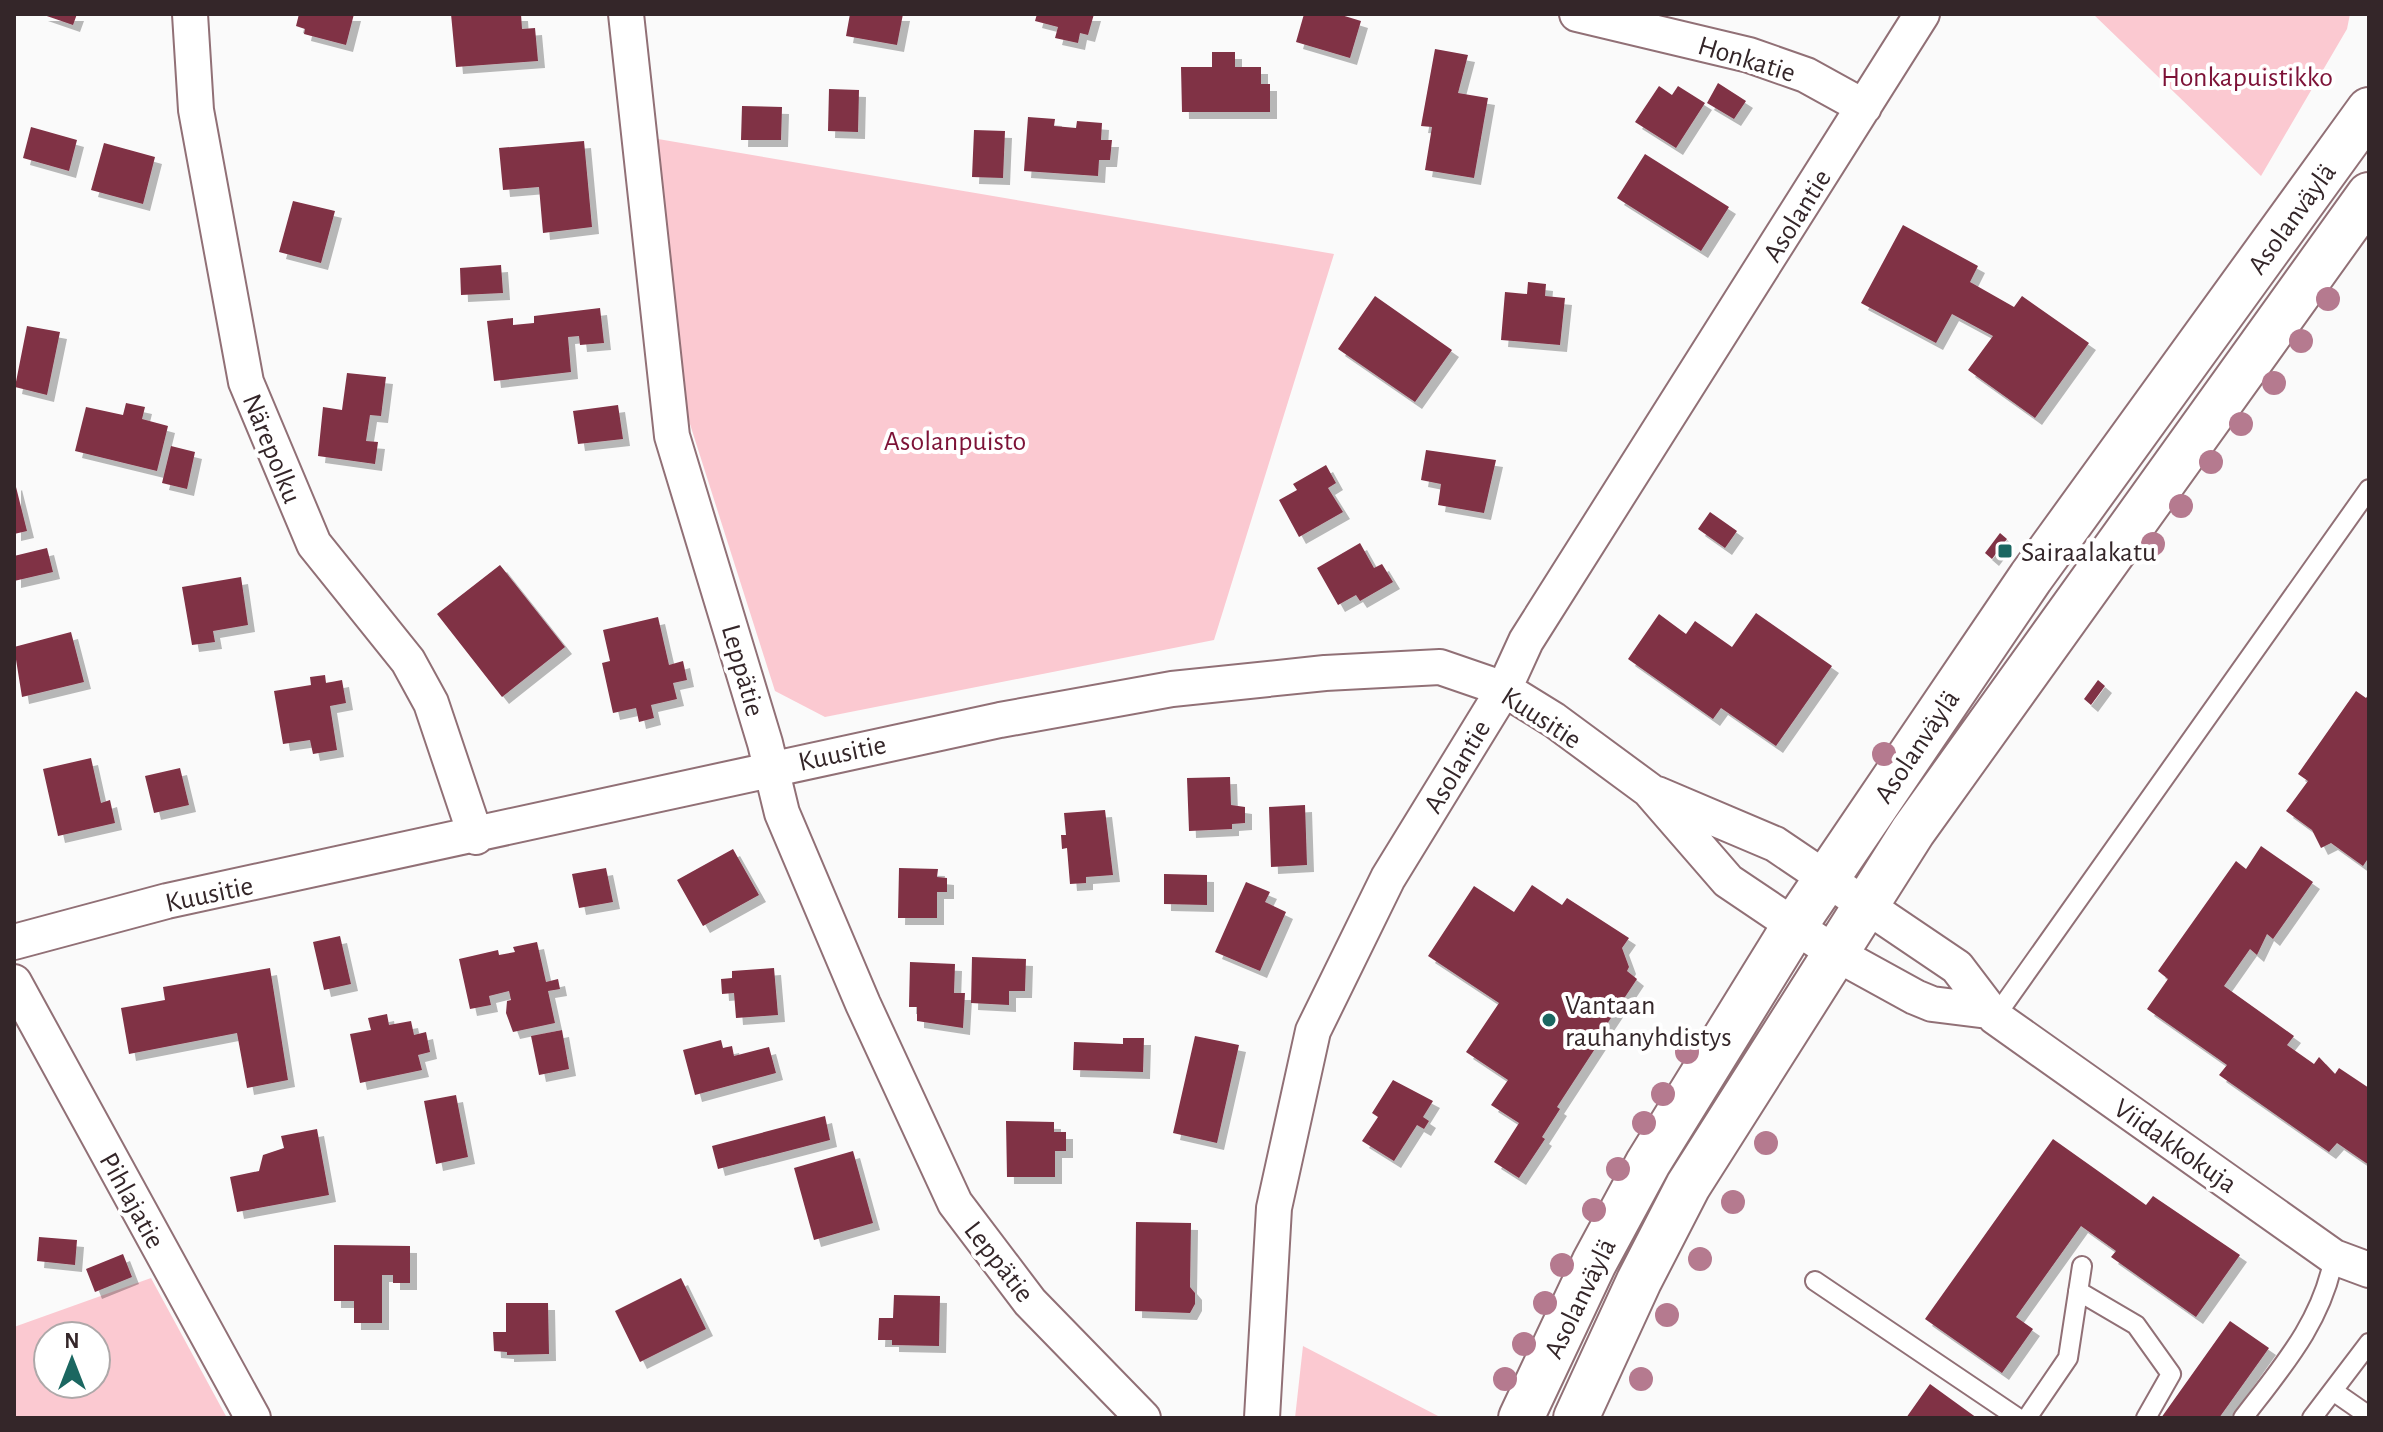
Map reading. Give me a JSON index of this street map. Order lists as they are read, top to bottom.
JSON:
{
  "streets": {
    "main road": ["Asolanväylä"],
    "street": [
      "Honkatie",
      "Asolantie",
      "Närepolku",
      "Leppätie",
      "Kuusitie",
      "Viidakkokuja",
      "Pihlajatie"
    ]
  },
  "crossings": [
    ["Honkatie", "Asolantie"],
    ["Asolantie", "Kuusitie"],
    ["Asolanväylä", "Kuusitie"],
    ["Asolanväylä", "Viidakkokuja"],
    ["Närepolku", "Kuusitie"],
    ["Leppätie", "Kuusitie"],
    ["Kuusitie", "Viidakkokuja"]
  ],
  "parks": ["Honkapuistikko", "Asolanpuisto"],
  "places": {
    "transit": ["Sairaalakatu"],
    "other": ["Vantaan rauhanyhdistys"]
  },
  "north": "top"
}
